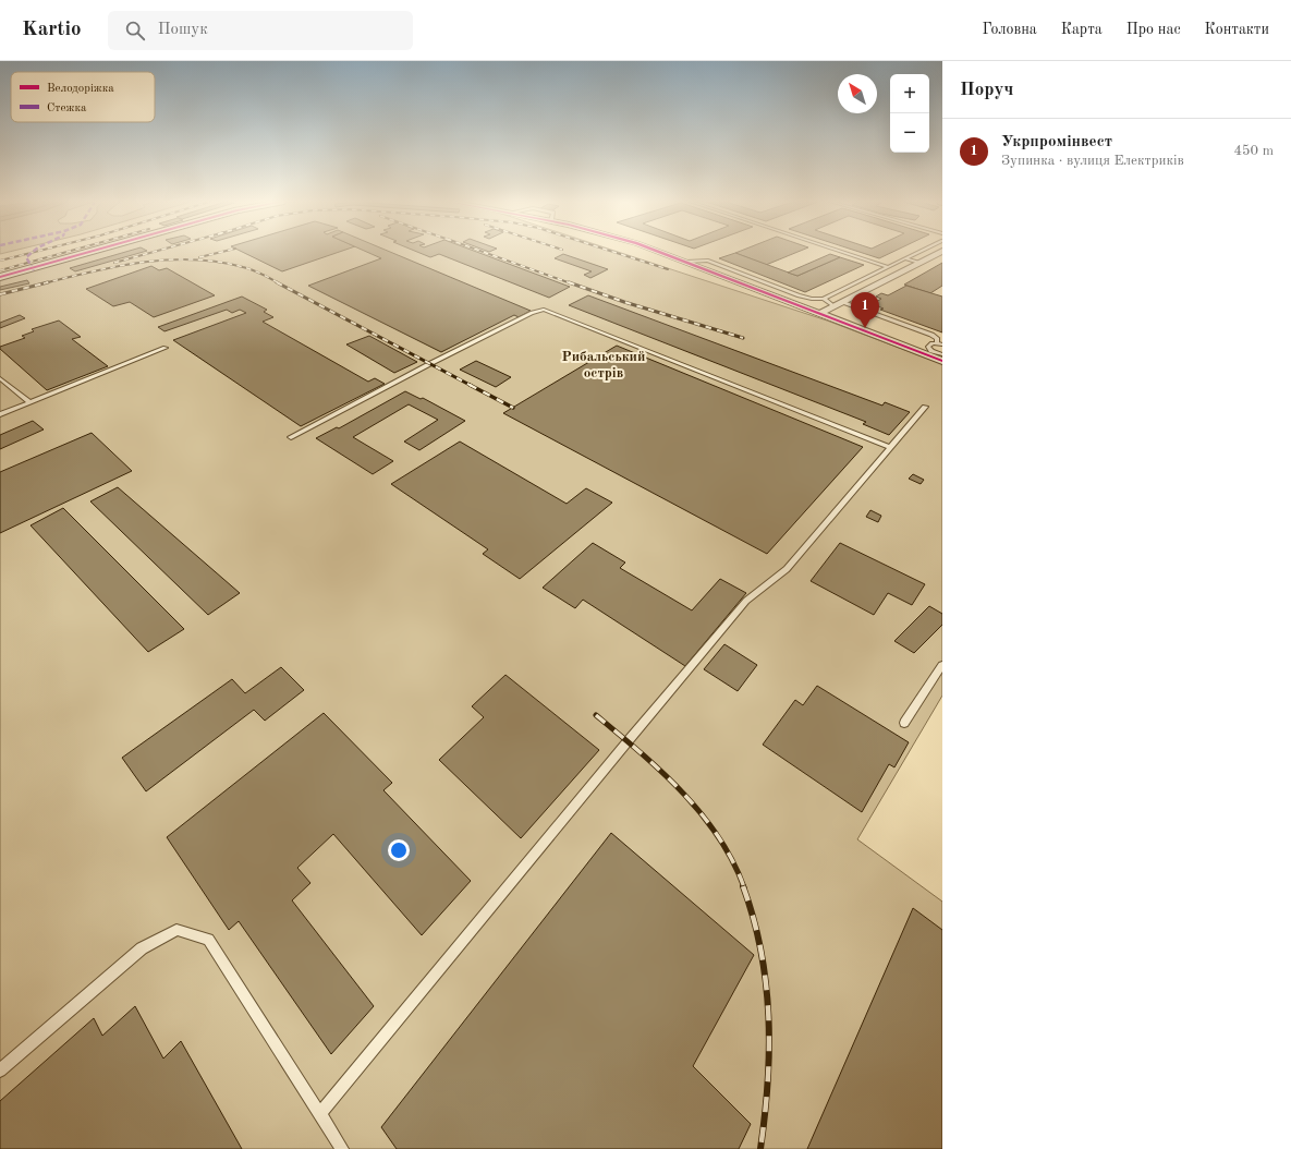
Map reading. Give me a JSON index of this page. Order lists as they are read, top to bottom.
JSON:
{
  "districts": ["Рибальський острів"],
  "legend": ["Велодоріжка", "Стежка"],
  "north": "top left",
  "page": {
    "header": "Kartio",
    "search": "Пошук",
    "nav": [
      "Головна",
      "Карта",
      "Про нас",
      "Контакти"
    ],
    "heading": "Поруч",
    "map_buttons": ["+", "−"],
    "list": [
      {
        "mark": "1",
        "name": "Укрпромінвест",
        "note": "Зупинка · вулиця Електриків",
        "value": "450 m"
      }
    ],
    "pins": "1"
  }
}
